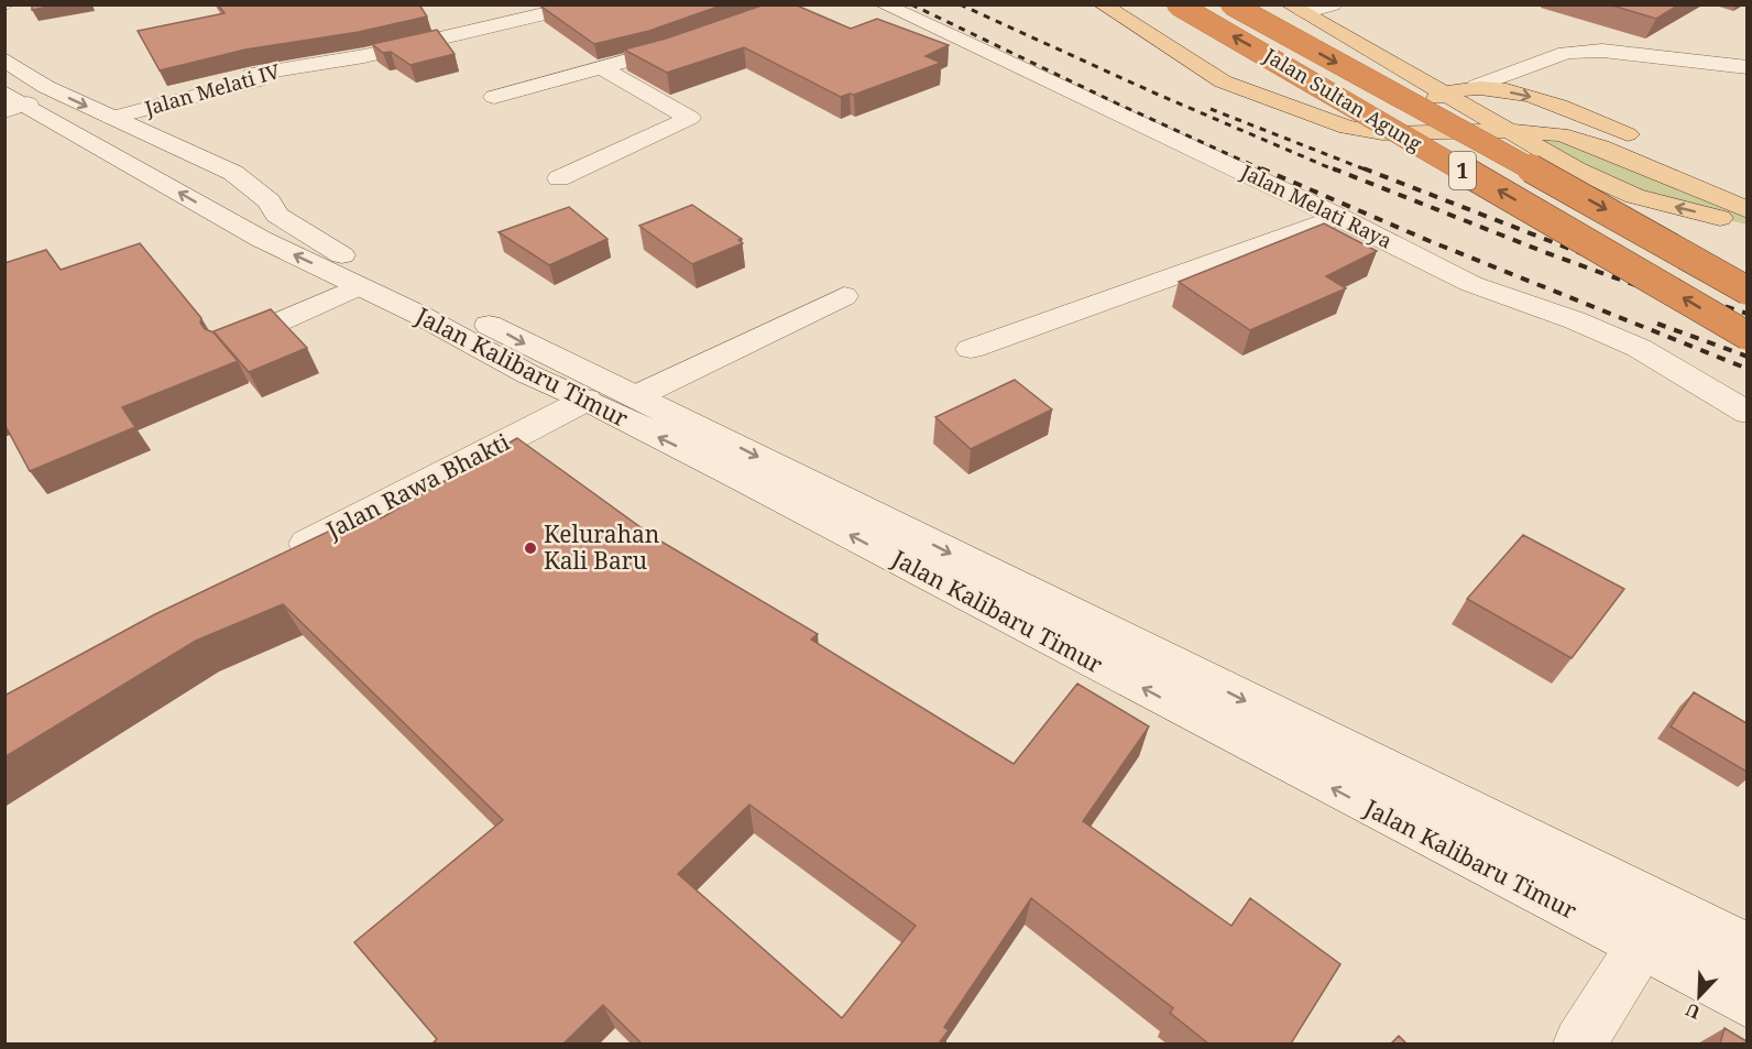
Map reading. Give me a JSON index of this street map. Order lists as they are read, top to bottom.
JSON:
{
  "streets": {
    "highway": ["Jalan Sultan Agung", "1"],
    "street": [
      "Jalan Melati IV",
      "Jalan Melati Raya",
      "Jalan Kalibaru Timur",
      "Jalan Rawa Bhakti"
    ]
  },
  "crossings": [
    ["Jalan Melati IV", "Jalan Kalibaru Timur"],
    ["Jalan Kalibaru Timur", "Jalan Rawa Bhakti"]
  ],
  "places": ["Kelurahan Kali Baru"],
  "north": "bottom left"
}
